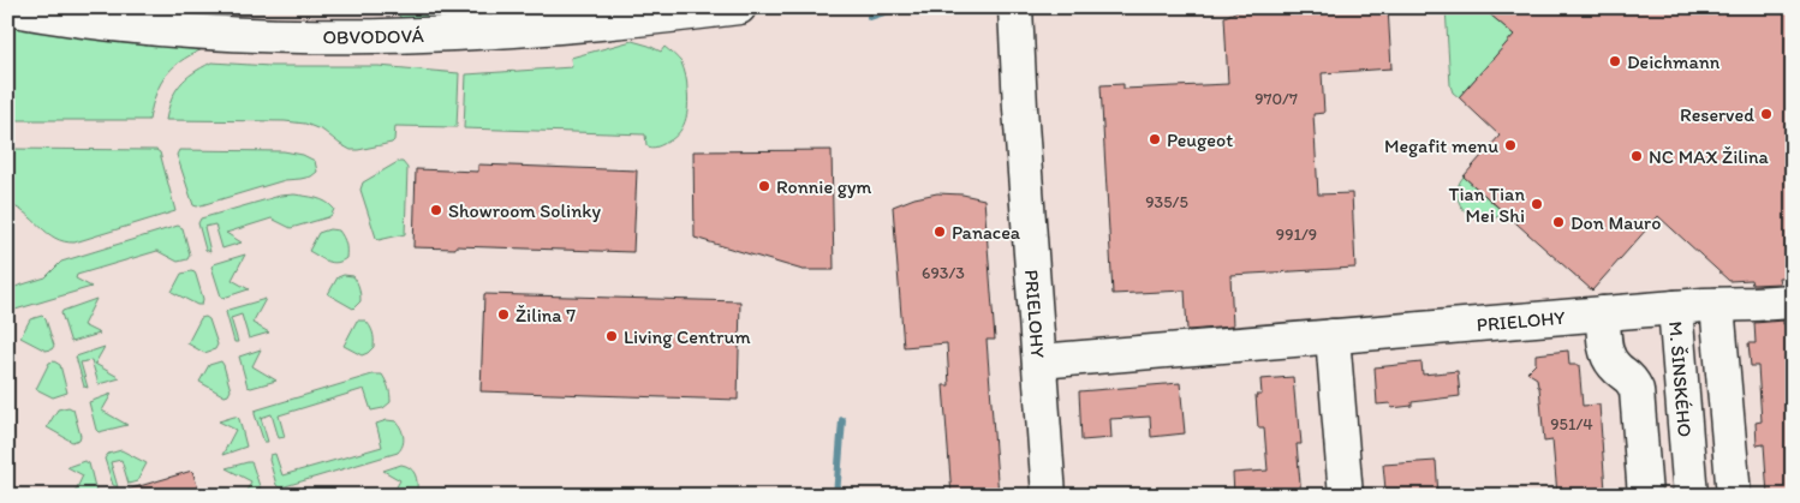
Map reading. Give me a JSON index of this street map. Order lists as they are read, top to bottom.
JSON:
{
  "streets": {
    "street": ["OBVODOVÁ", "PRIELOHY", "M. ŠINSKÉHO"]
  },
  "crossings": [
    ["PRIELOHY", "M. ŠINSKÉHO"]
  ],
  "places": [
    "Deichmann",
    "Reserved",
    "Peugeot",
    "Megafit menu",
    "NC MAX Žilina",
    "Ronnie gym",
    "Tian Tian Mei Shi",
    "Showroom Solinky",
    "Don Mauro",
    "Panacea",
    "Žilina 7",
    "Living Centrum"
  ],
  "house_numbers": [
    "970/7",
    "935/5",
    "991/9",
    "693/3",
    "951/4"
  ]
}
